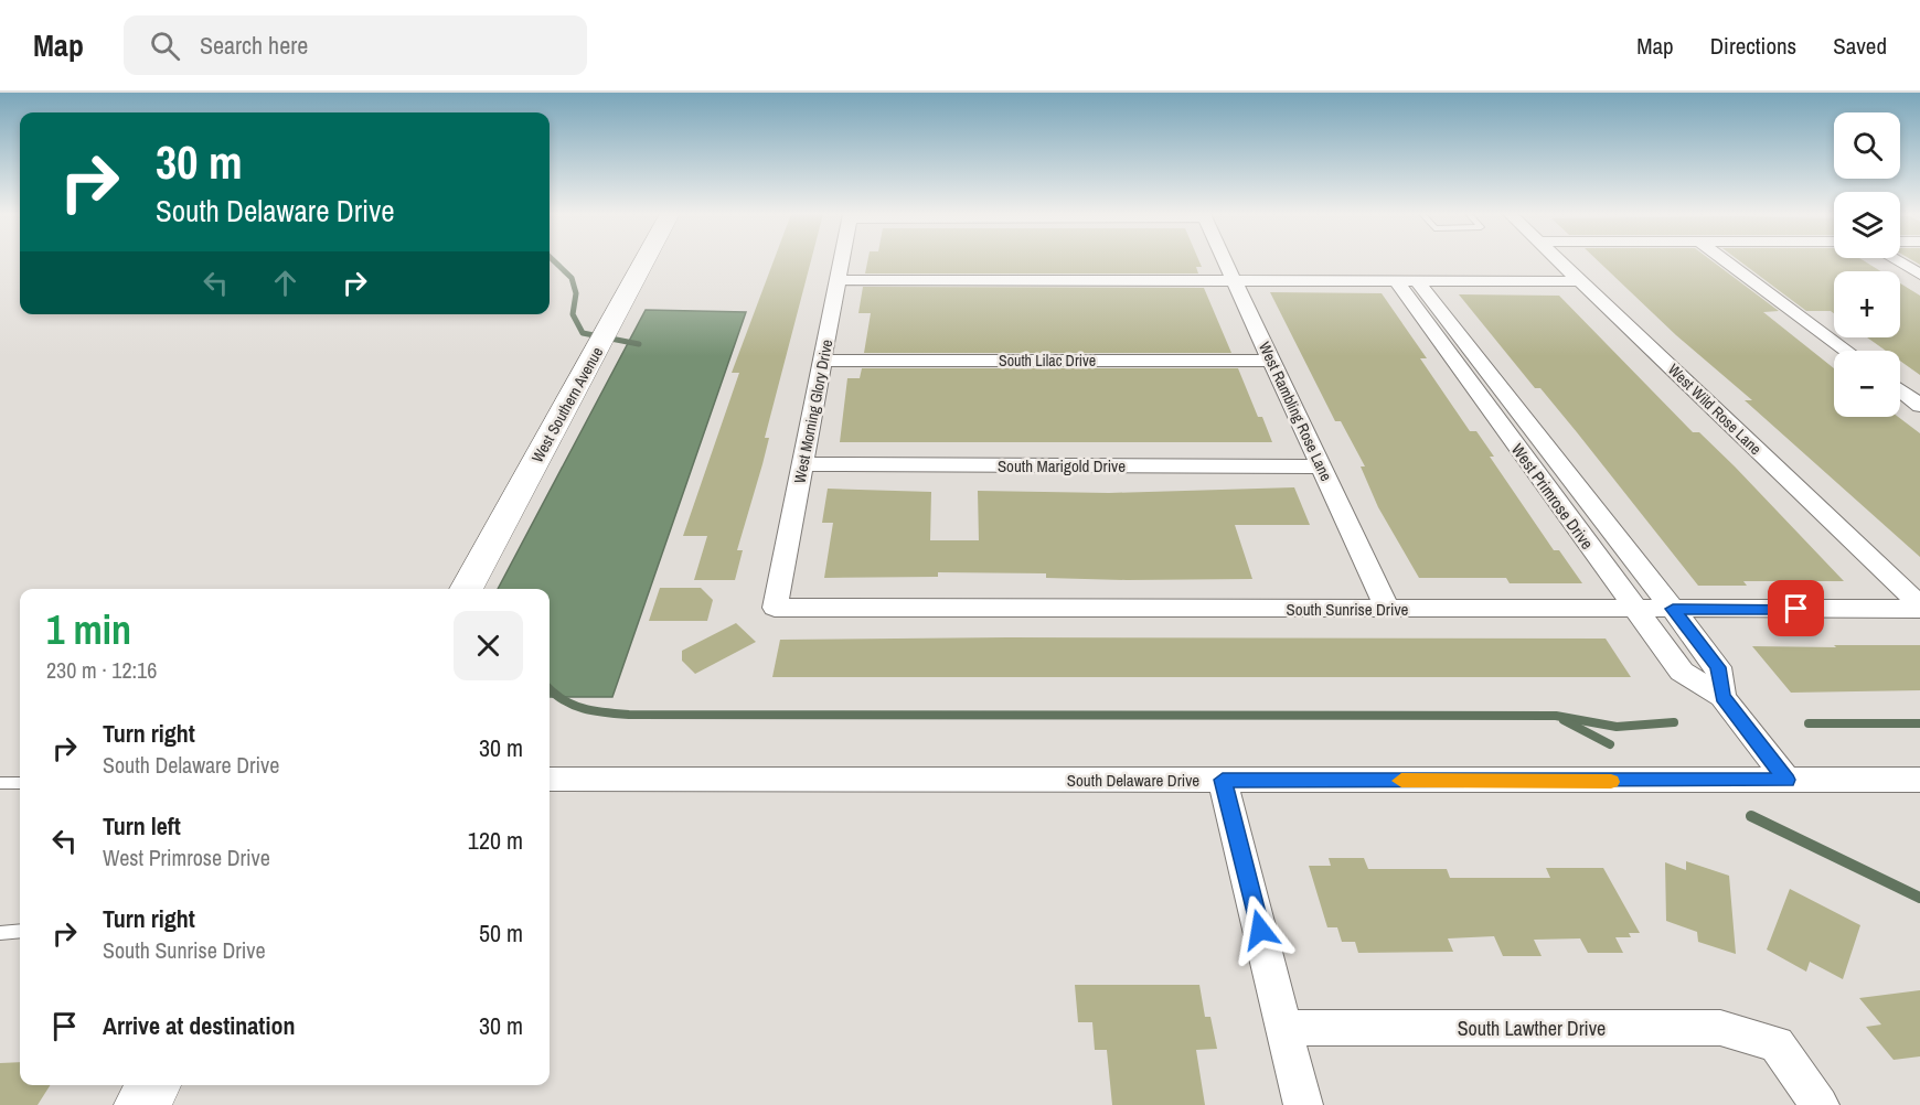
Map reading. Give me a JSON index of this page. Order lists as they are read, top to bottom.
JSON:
{
  "streets": {
    "main road": ["West Southern Avenue"],
    "street": [
      "South Lilac Drive",
      "West Wild Rose Lane",
      "West Morning Glory Drive",
      "West Rambling Rose Lane",
      "South Marigold Drive",
      "West Primrose Drive",
      "South Sunrise Drive",
      "South Delaware Drive",
      "South Lawther Drive"
    ]
  },
  "crossings": [
    ["South Lilac Drive", "West Morning Glory Drive"],
    ["South Lilac Drive", "West Rambling Rose Lane"],
    ["West Wild Rose Lane", "South Sunrise Drive"],
    ["West Morning Glory Drive", "South Marigold Drive"],
    ["West Morning Glory Drive", "South Sunrise Drive"],
    ["West Rambling Rose Lane", "South Marigold Drive"],
    ["West Rambling Rose Lane", "South Sunrise Drive"],
    ["West Primrose Drive", "South Sunrise Drive"],
    ["West Primrose Drive", "South Delaware Drive"]
  ],
  "page": {
    "header": "Map",
    "search": "Search here",
    "nav": ["Map", "Directions", "Saved"],
    "map_buttons": ["+", "−"],
    "turn": ["30 m", "South Delaware Drive"],
    "heading": ["1 min", "230 m · 12:16"],
    "list": [
      {
        "name": "Turn right",
        "note": "South Delaware Drive",
        "value": "30 m"
      },
      {
        "name": "Turn left",
        "note": "West Primrose Drive",
        "value": "120 m"
      },
      {
        "name": "Turn right",
        "note": "South Sunrise Drive",
        "value": "50 m"
      },
      {
        "name": "Arrive at destination",
        "value": "30 m"
      }
    ]
  }
}
